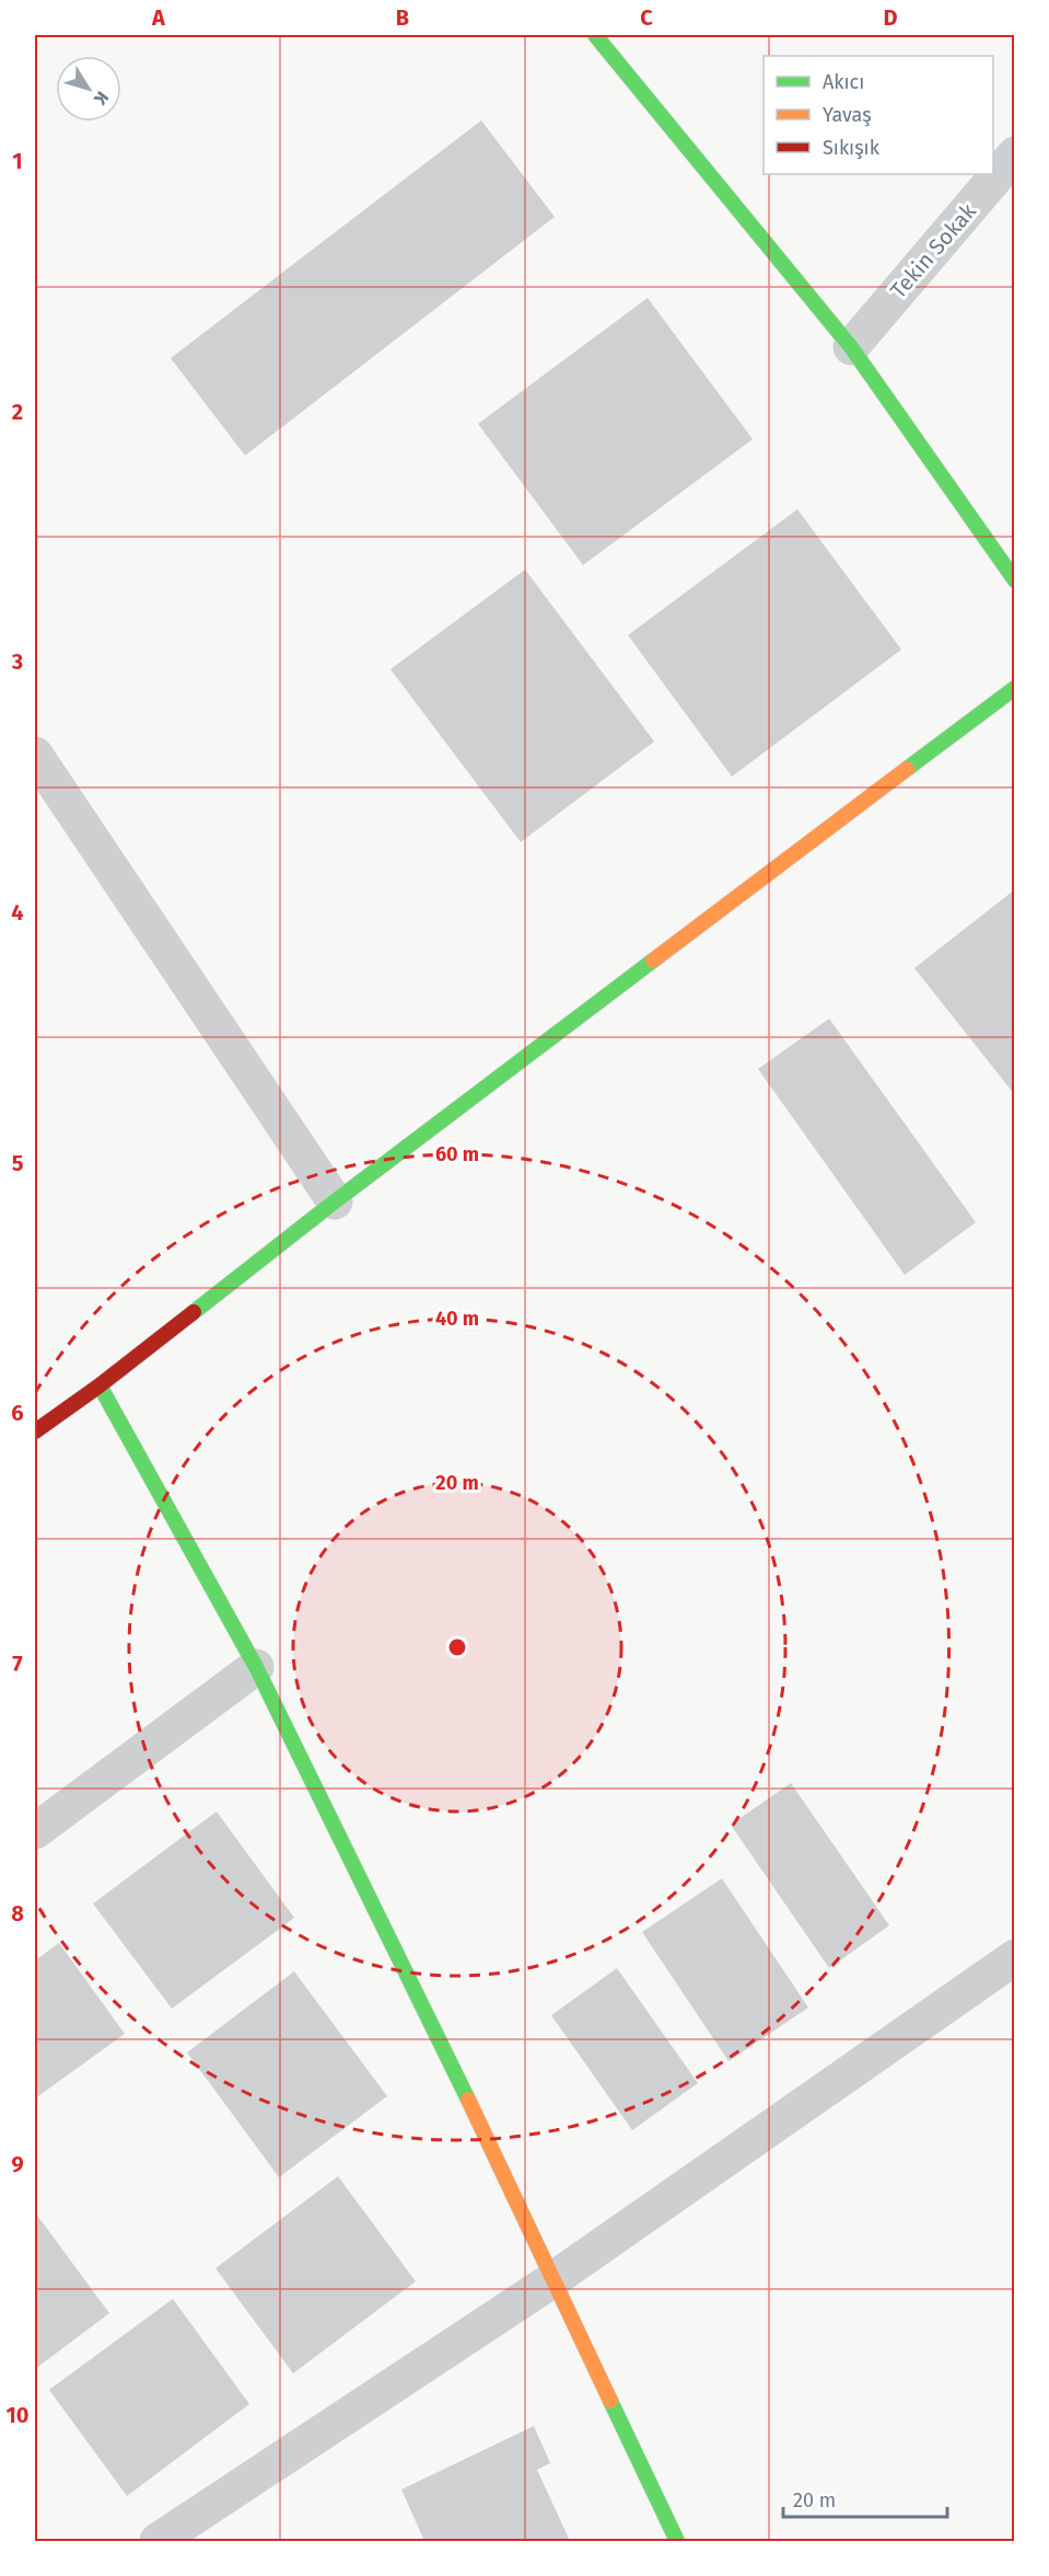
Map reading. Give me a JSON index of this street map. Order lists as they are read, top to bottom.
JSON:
{
  "streets": {
    "street": ["Tekin Sokak"]
  },
  "legend": ["Akıcı", "Yavaş", "Sıkışık"],
  "scale_bar": "20 m",
  "north": "bottom right",
  "grid": {
    "columns": [
      "A",
      "B",
      "C",
      "D"
    ],
    "rows": [
      "1",
      "2",
      "3",
      "4",
      "5",
      "6",
      "7",
      "8",
      "9",
      "10"
    ]
  },
  "rings": ["60 m", "40 m", "20 m"]
}
